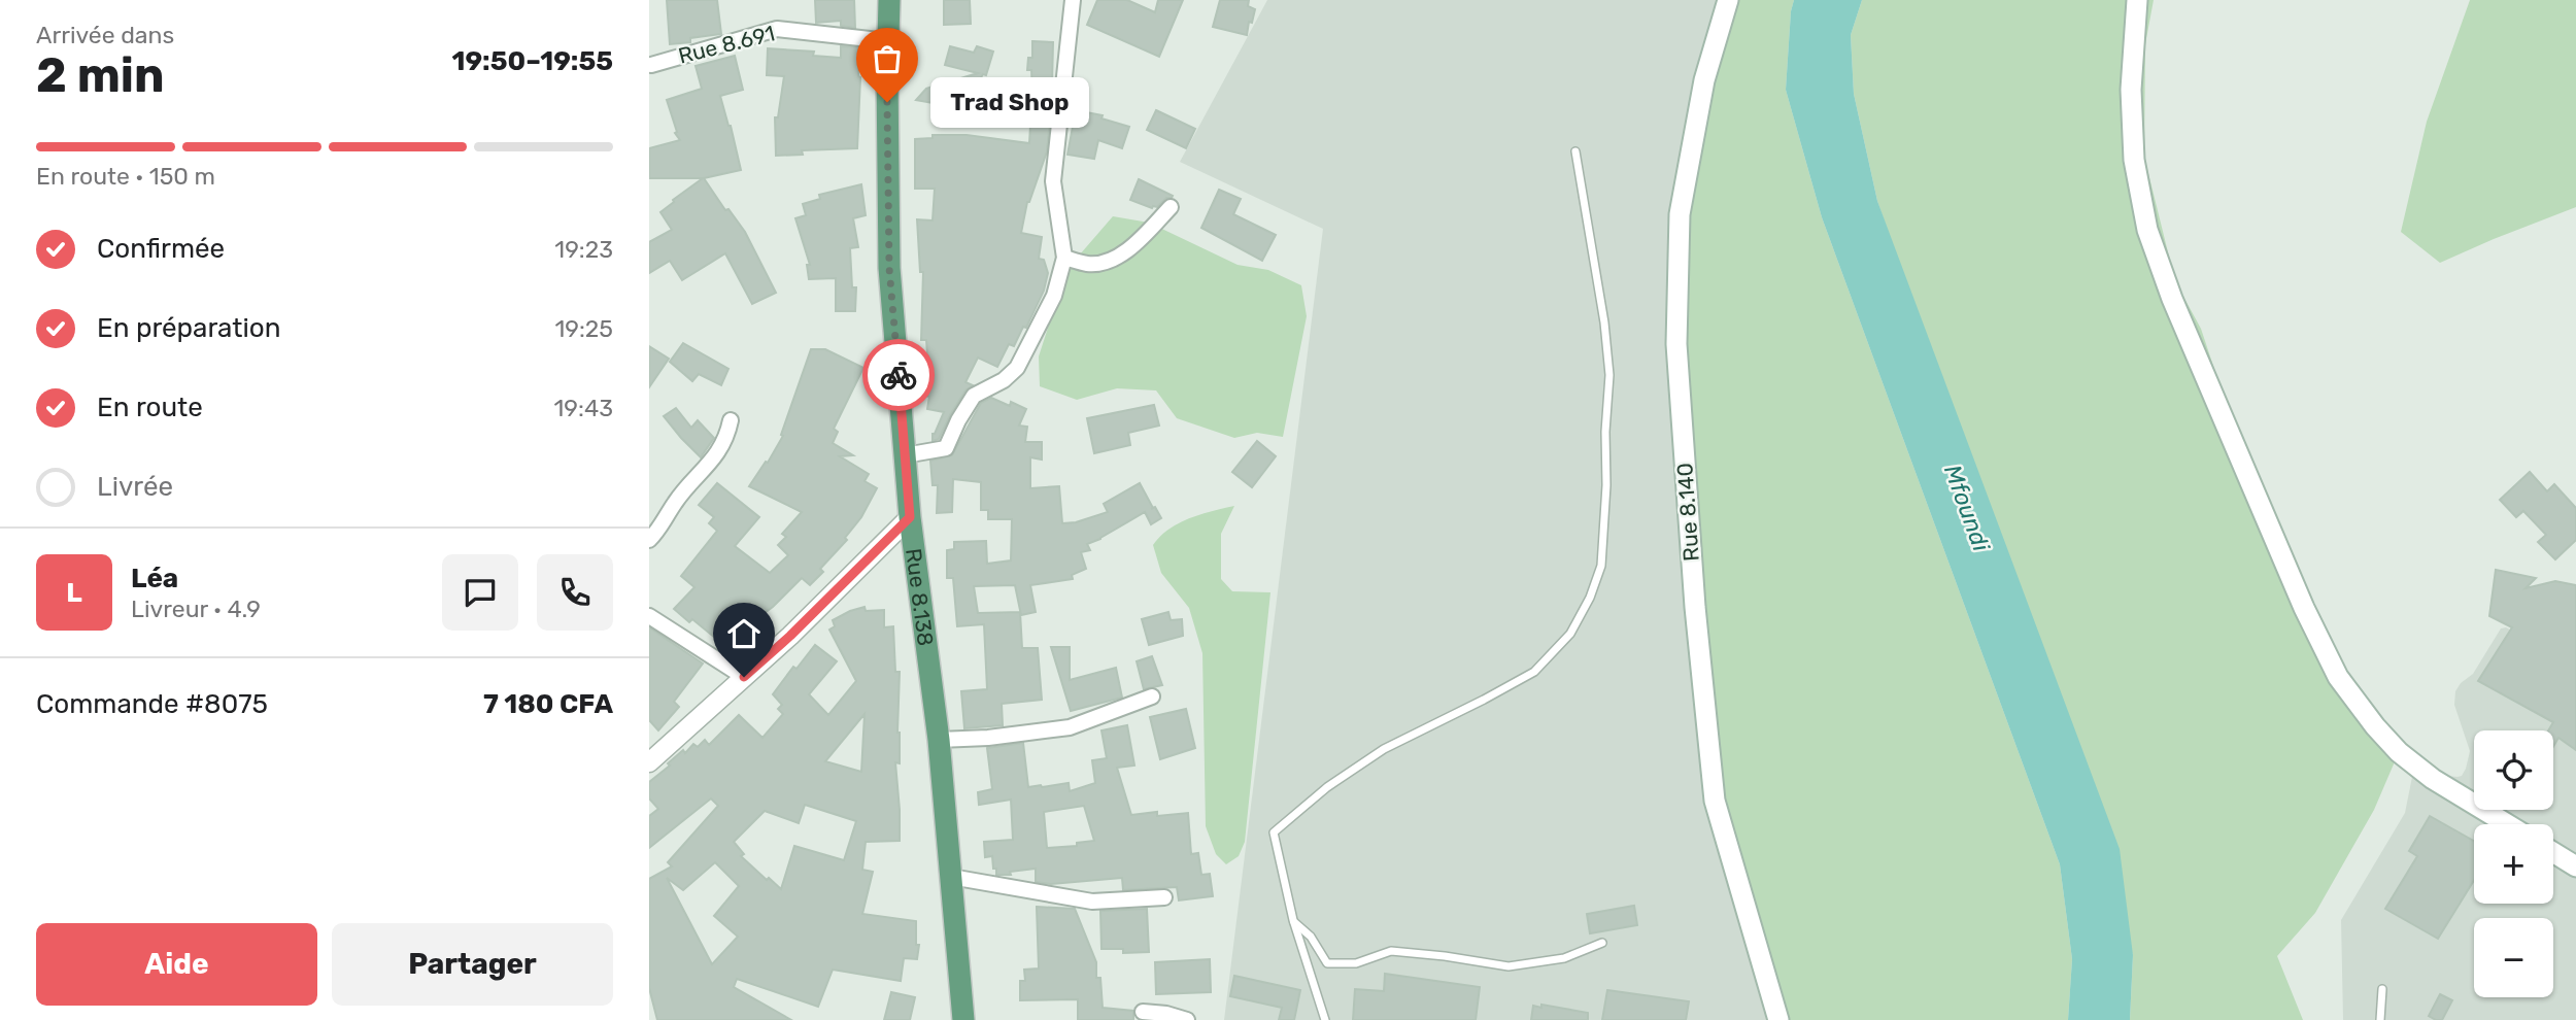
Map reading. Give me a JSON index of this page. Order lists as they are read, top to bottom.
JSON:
{
  "streets": {
    "main road": ["Rue 8.140", "Rue 8.138"],
    "street": ["Rue 8.691"]
  },
  "crossings": [
    ["Rue 8.691", "Rue 8.138"]
  ],
  "water": ["Mfoundi"],
  "places": ["Trad Shop"],
  "page": {
    "heading": ["2 min", "Arrivée dans", "19:50–19:55"],
    "panel": [
      "Léa",
      "Livreur · 4.9",
      "Commande #8075",
      "7 180 CFA"
    ],
    "bubble": "Trad Shop",
    "bar": "En route · 150 m",
    "list": [
      ["Confirmée", "19:23"],
      ["En préparation", "19:25"],
      ["En route", "19:43"],
      "Livrée"
    ],
    "round": "L",
    "map_buttons": ["+", "−"],
    "buttons": ["Aide", "Partager"]
  }
}
